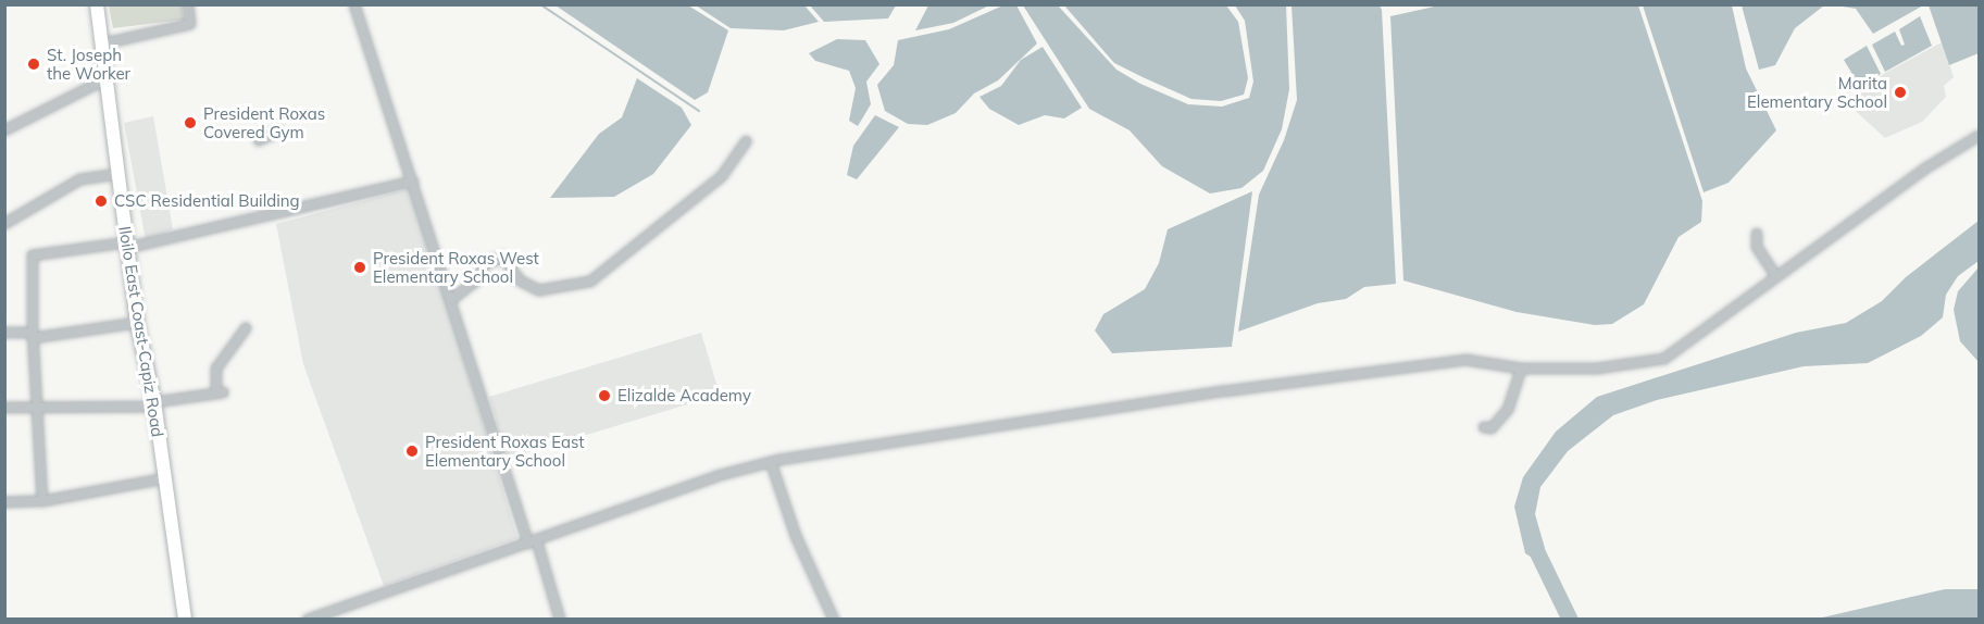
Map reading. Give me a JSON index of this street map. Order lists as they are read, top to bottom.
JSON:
{
  "streets": {
    "main road": ["Iloilo East Coast-Capiz Road"]
  },
  "places": [
    "St. Joseph the Worker",
    "Marita Elementary School",
    "President Roxas Covered Gym",
    "CSC Residential Building",
    "President Roxas West Elementary School",
    "Elizalde Academy",
    "President Roxas East Elementary School"
  ]
}
